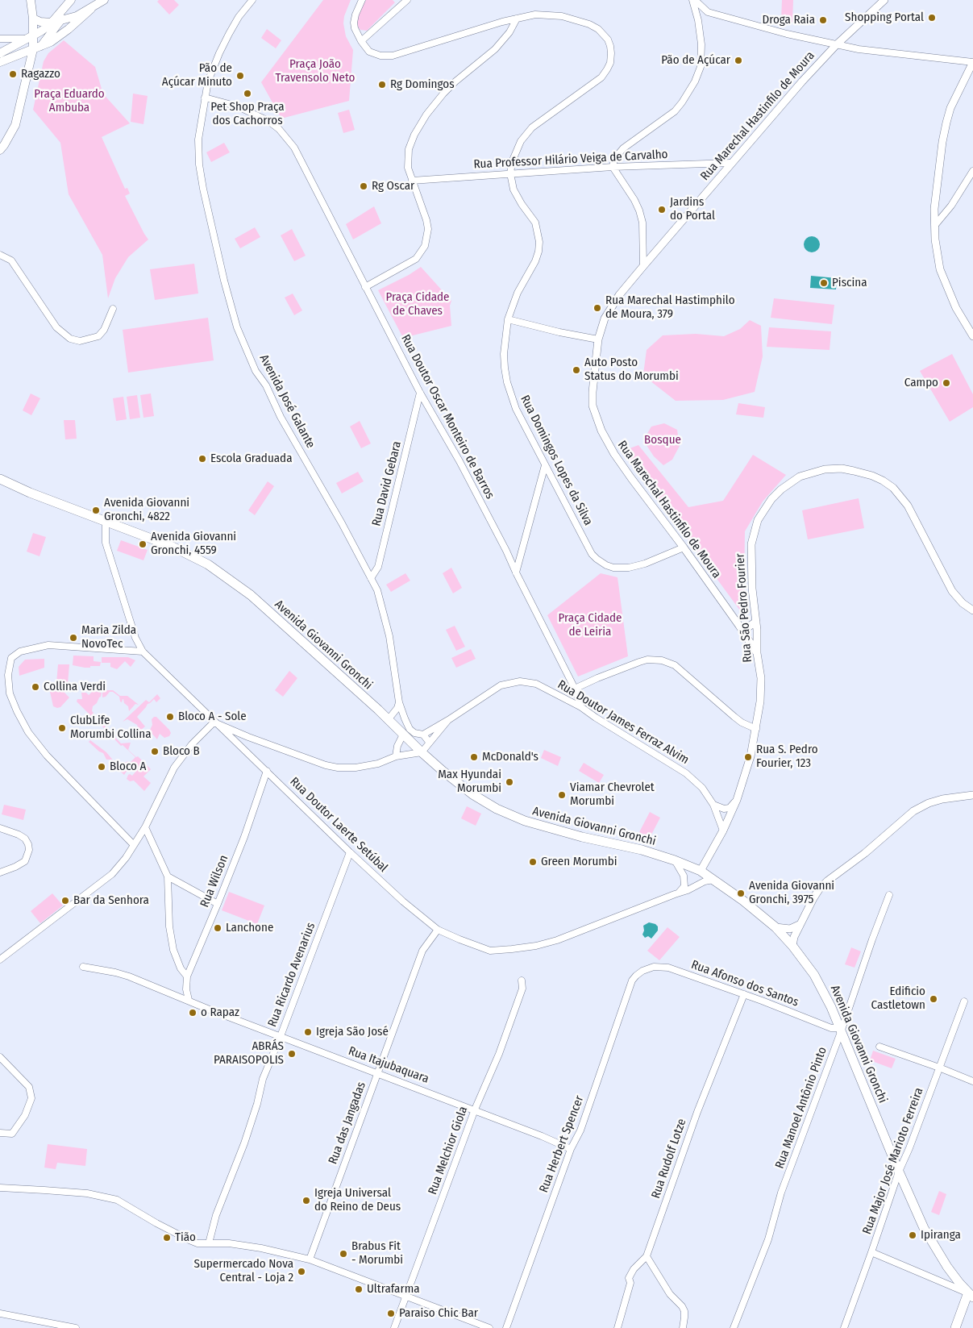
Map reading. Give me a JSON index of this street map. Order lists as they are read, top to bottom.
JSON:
{
  "streets": {
    "main road": ["Avenida Giovanni Gronchi"],
    "street": [
      "Rua Marechal Hastinfilo de Moura",
      "Rua Professor Hilário Veiga de Carvalho",
      "Avenida José Galante",
      "Rua Doutor Oscar Monteiro de Barros",
      "Rua Domingos Lopes da Silva",
      "Rua David Gebara",
      "Rua São Pedro Fourier",
      "Rua Doutor James Ferraz Alvim",
      "Rua Doutor Laerte Setúbal",
      "Rua Wilson",
      "Rua Ricardo Avenarius",
      "Rua Afonso dos Santos",
      "Rua Itajubaquara",
      "Rua Manoel Antônio Pinto",
      "Rua das Jangadas",
      "Rua Herbert Spencer",
      "Rua Melchior Giola",
      "Rua Rudolf Lotze",
      "Rua Major José Marioto Ferreira"
    ]
  },
  "crossings": [
    ["Rua Marechal Hastinfilo de Moura", "Rua Professor Hilário Veiga de Carvalho"],
    ["Rua Marechal Hastinfilo de Moura", "Rua Domingos Lopes da Silva"],
    ["Rua Marechal Hastinfilo de Moura", "Rua São Pedro Fourier"],
    ["Rua Professor Hilário Veiga de Carvalho", "Rua Domingos Lopes da Silva"],
    ["Avenida José Galante", "Rua Doutor Oscar Monteiro de Barros"],
    ["Avenida José Galante", "Rua David Gebara"],
    ["Avenida José Galante", "Rua Doutor James Ferraz Alvim"],
    ["Rua Doutor Oscar Monteiro de Barros", "Rua David Gebara"],
    ["Rua Doutor Oscar Monteiro de Barros", "Rua Doutor James Ferraz Alvim"],
    ["Rua São Pedro Fourier", "Avenida Giovanni Gronchi"],
    ["Rua São Pedro Fourier", "Rua Doutor James Ferraz Alvim"],
    ["Avenida Giovanni Gronchi", "Rua Doutor Laerte Setúbal"],
    ["Avenida Giovanni Gronchi", "Rua Afonso dos Santos"],
    ["Avenida Giovanni Gronchi", "Rua Manoel Antônio Pinto"],
    ["Avenida Giovanni Gronchi", "Rua Major José Marioto Ferreira"],
    ["Rua Doutor Laerte Setúbal", "Rua Wilson"],
    ["Rua Doutor Laerte Setúbal", "Rua Ricardo Avenarius"],
    ["Rua Doutor Laerte Setúbal", "Rua das Jangadas"],
    ["Rua Wilson", "Rua Itajubaquara"],
    ["Rua Ricardo Avenarius", "Rua Itajubaquara"],
    ["Rua Afonso dos Santos", "Rua Manoel Antônio Pinto"],
    ["Rua Afonso dos Santos", "Rua Herbert Spencer"],
    ["Rua Afonso dos Santos", "Rua Rudolf Lotze"],
    ["Rua Itajubaquara", "Rua das Jangadas"],
    ["Rua Itajubaquara", "Rua Herbert Spencer"],
    ["Rua Itajubaquara", "Rua Melchior Giola"]
  ],
  "parks": [
    "Praça João Travensolo Neto",
    "Praça Eduardo Ambuba",
    "Praça Cidade de Chaves",
    "Bosque",
    "Praça Cidade de Leiria"
  ],
  "places": [
    "Shopping Portal",
    "Droga Raia",
    "Pão de Açúcar",
    "Ragazzo",
    "Pão de Açúcar Minuto",
    "Rg Domingos",
    "Pet Shop Praça dos Cachorros",
    "Rg Oscar",
    "Jardins do Portal",
    "Piscina",
    "Rua Marechal Hastimphilo de Moura, 379",
    "Auto Posto Status do Morumbi",
    "Campo",
    "Escola Graduada",
    "Avenida Giovanni Gronchi, 4822",
    "Avenida Giovanni Gronchi, 4559",
    "Maria Zilda NovoTec",
    "Collina Verdi",
    "Bloco A - Sole",
    "ClubLife Morumbi Collina",
    "Bloco B",
    "McDonald's",
    "Rua S. Pedro Fourier, 123",
    "Bloco A",
    "Max Hyundai Morumbi",
    "Viamar Chevrolet Morumbi",
    "Green Morumbi",
    "Avenida Giovanni Gronchi, 3975",
    "Bar da Senhora",
    "Lanchone",
    "Edificio Castletown",
    "o Rapaz",
    "Igreja São José",
    "ABRÁS PARAISOPOLIS",
    "Igreja Universal do Reino de Deus",
    "Ipiranga",
    "Tião",
    "Brabus Fit - Morumbi",
    "Supermercado Nova Central - Loja 2",
    "Ultrafarma",
    "Paraiso Chic Bar"
  ]
}
